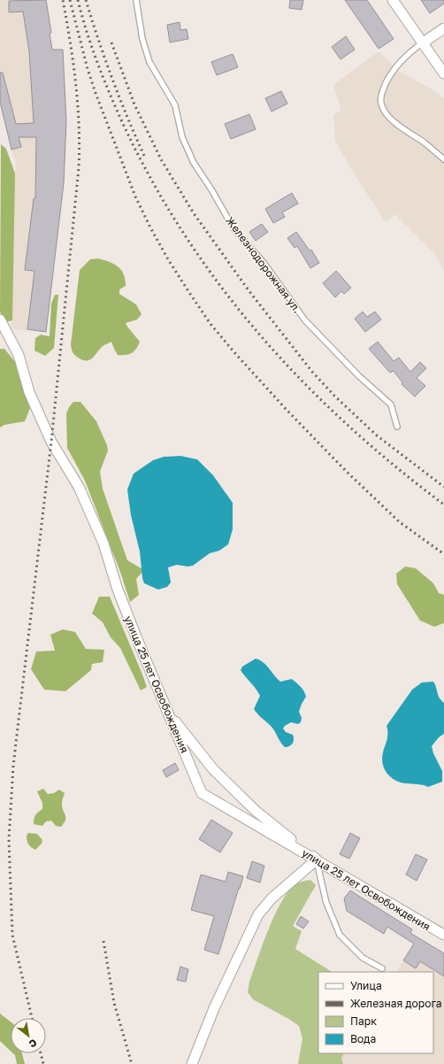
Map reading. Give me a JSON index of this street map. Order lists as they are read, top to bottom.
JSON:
{
  "streets": {
    "street": ["улица 25 лет Освобождения"],
    "lane": ["Железнодорожная ул."]
  },
  "legend": [
    "Улица",
    "Железная дорога",
    "Парк",
    "Вода"
  ],
  "north": "bottom right"
}
